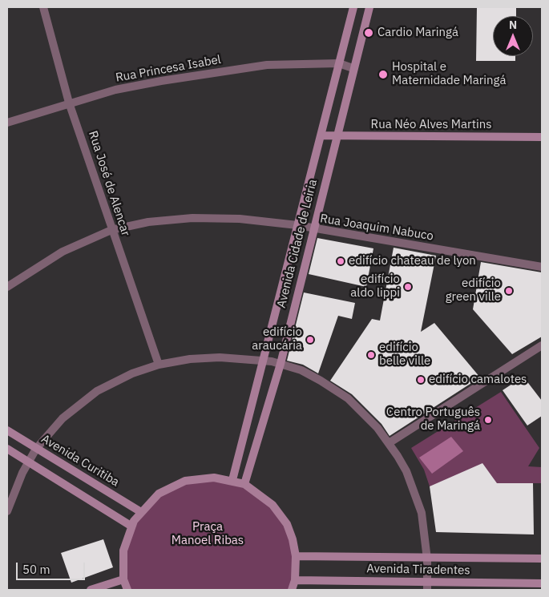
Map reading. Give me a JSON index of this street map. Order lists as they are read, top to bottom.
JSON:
{
  "streets": {
    "main road": [
      "Rua Néo Alves Martins",
      "Avenida Cidade de Leiria",
      "Avenida Curitiba",
      "Avenida Tiradentes"
    ],
    "street": ["Rua Princesa Isabel", "Rua José de Alencar", "Rua Joaquim Nabuco"]
  },
  "crossings": [
    ["Rua Princesa Isabel", "Rua José de Alencar"],
    ["Rua Princesa Isabel", "Avenida Cidade de Leiria"],
    ["Rua Néo Alves Martins", "Avenida Cidade de Leiria"],
    ["Rua José de Alencar", "Rua Joaquim Nabuco"],
    ["Rua Joaquim Nabuco", "Avenida Cidade de Leiria"]
  ],
  "parks": ["Praça Manoel Ribas"],
  "places": [
    "Cardio Maringá",
    "Hospital e Maternidade Maringá",
    "edifício chateau de lyon",
    "edifício aldo lippi",
    "edifício green ville",
    "edifício araucária",
    "edifício belle ville",
    "edifício camalotes",
    "Centro Português de Maringá"
  ],
  "scale_bar": "50 m",
  "north": "top"
}
